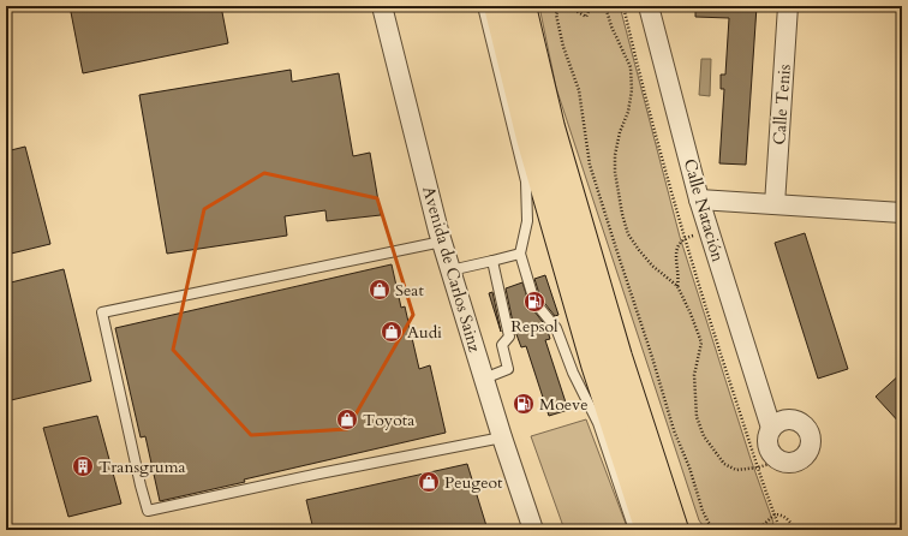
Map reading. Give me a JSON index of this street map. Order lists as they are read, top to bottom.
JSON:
{
  "streets": {
    "street": ["Calle Tenis", "Calle Natación", "Avenida de Carlos Sainz"]
  },
  "places": {
    "shop": [
      "Seat",
      "Audi",
      "Toyota",
      "Peugeot"
    ],
    "fuel station": ["Repsol", "Moeve"],
    "building": ["Transgruma"]
  }
}
